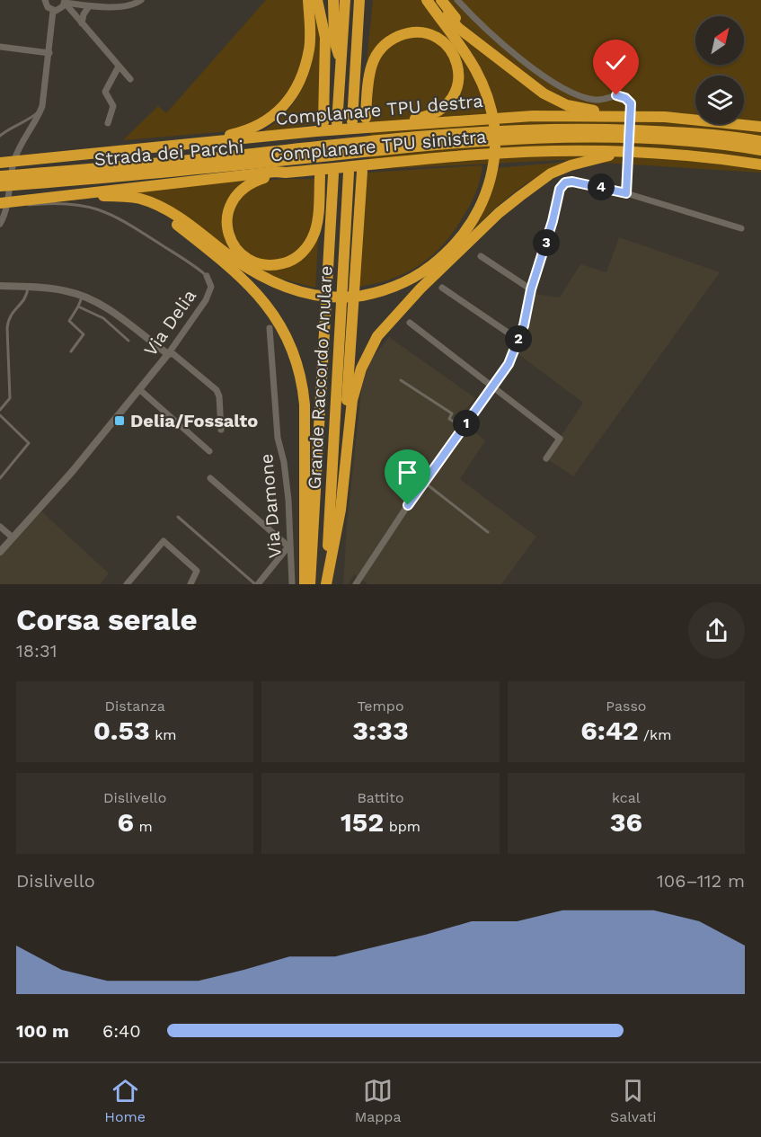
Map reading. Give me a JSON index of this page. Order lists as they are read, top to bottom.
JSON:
{
  "streets": {
    "highway": [
      "Complanare TPU destra",
      "Complanare TPU sinistra",
      "Strada dei Parchi",
      "Grande Raccordo Anulare"
    ],
    "street": ["Via Delia", "Via Damone"]
  },
  "crossings": [
    ["Complanare TPU sinistra", "Via Delia"]
  ],
  "places": {
    "transit": ["Delia/Fossalto"]
  },
  "north": "top right",
  "page": {
    "pins": [
      "4",
      "3",
      "2",
      "1"
    ],
    "heading": ["Corsa serale", "18:31"],
    "stats": [
      ["Distanza", "0.53 km"],
      ["Tempo", "3:33"],
      ["Passo", "6:42 /km"],
      ["Dislivello", "6 m"],
      ["Battito", "152 bpm"],
      ["kcal", "36"]
    ],
    "chart": ["Dislivello", "106–112 m"],
    "list": [
      {
        "name": "100 m",
        "note": "6:40"
      }
    ],
    "tabs": ["Home", "Mappa", "Salvati"]
  }
}
